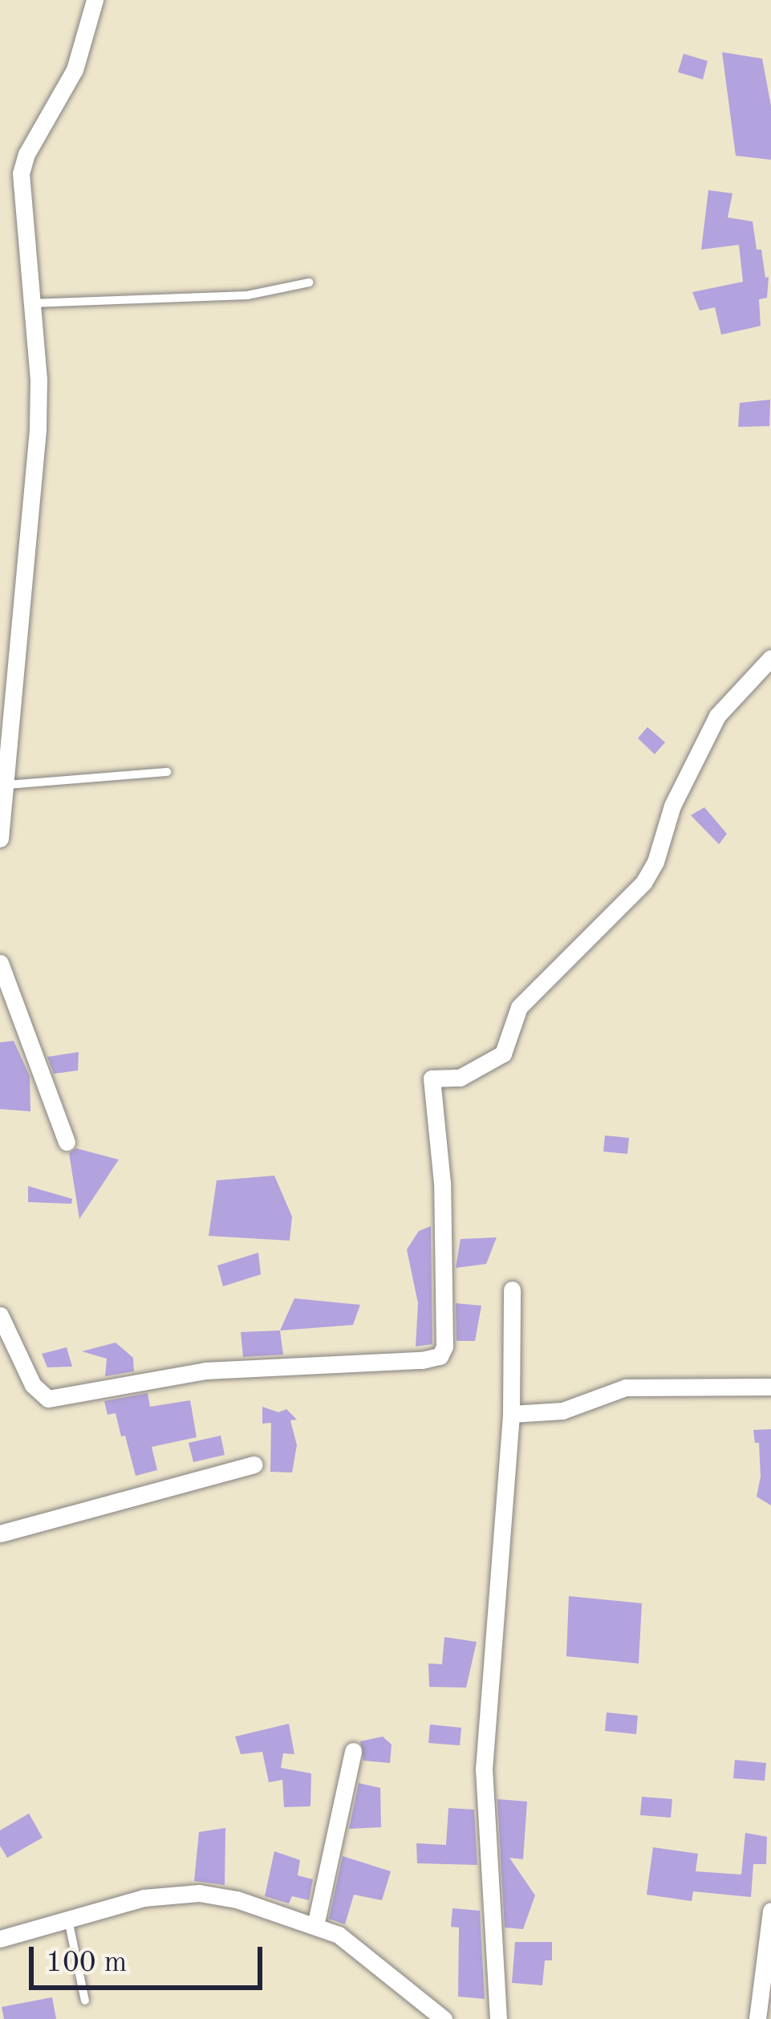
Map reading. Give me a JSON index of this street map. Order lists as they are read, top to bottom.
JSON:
{
  "scale_bar": "100 m"
}
